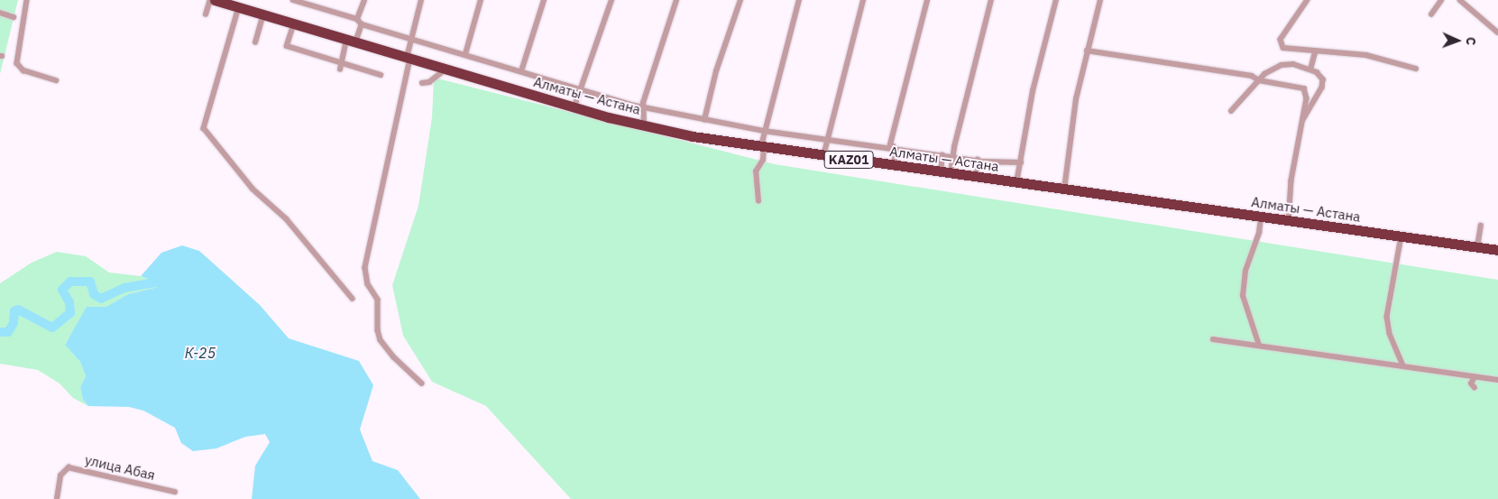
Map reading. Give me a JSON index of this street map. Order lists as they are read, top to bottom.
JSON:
{
  "streets": {
    "highway": ["Алматы — Астана", "KАZ01"],
    "street": ["улица Абая"]
  },
  "water": ["К-25"],
  "north": "right"
}
